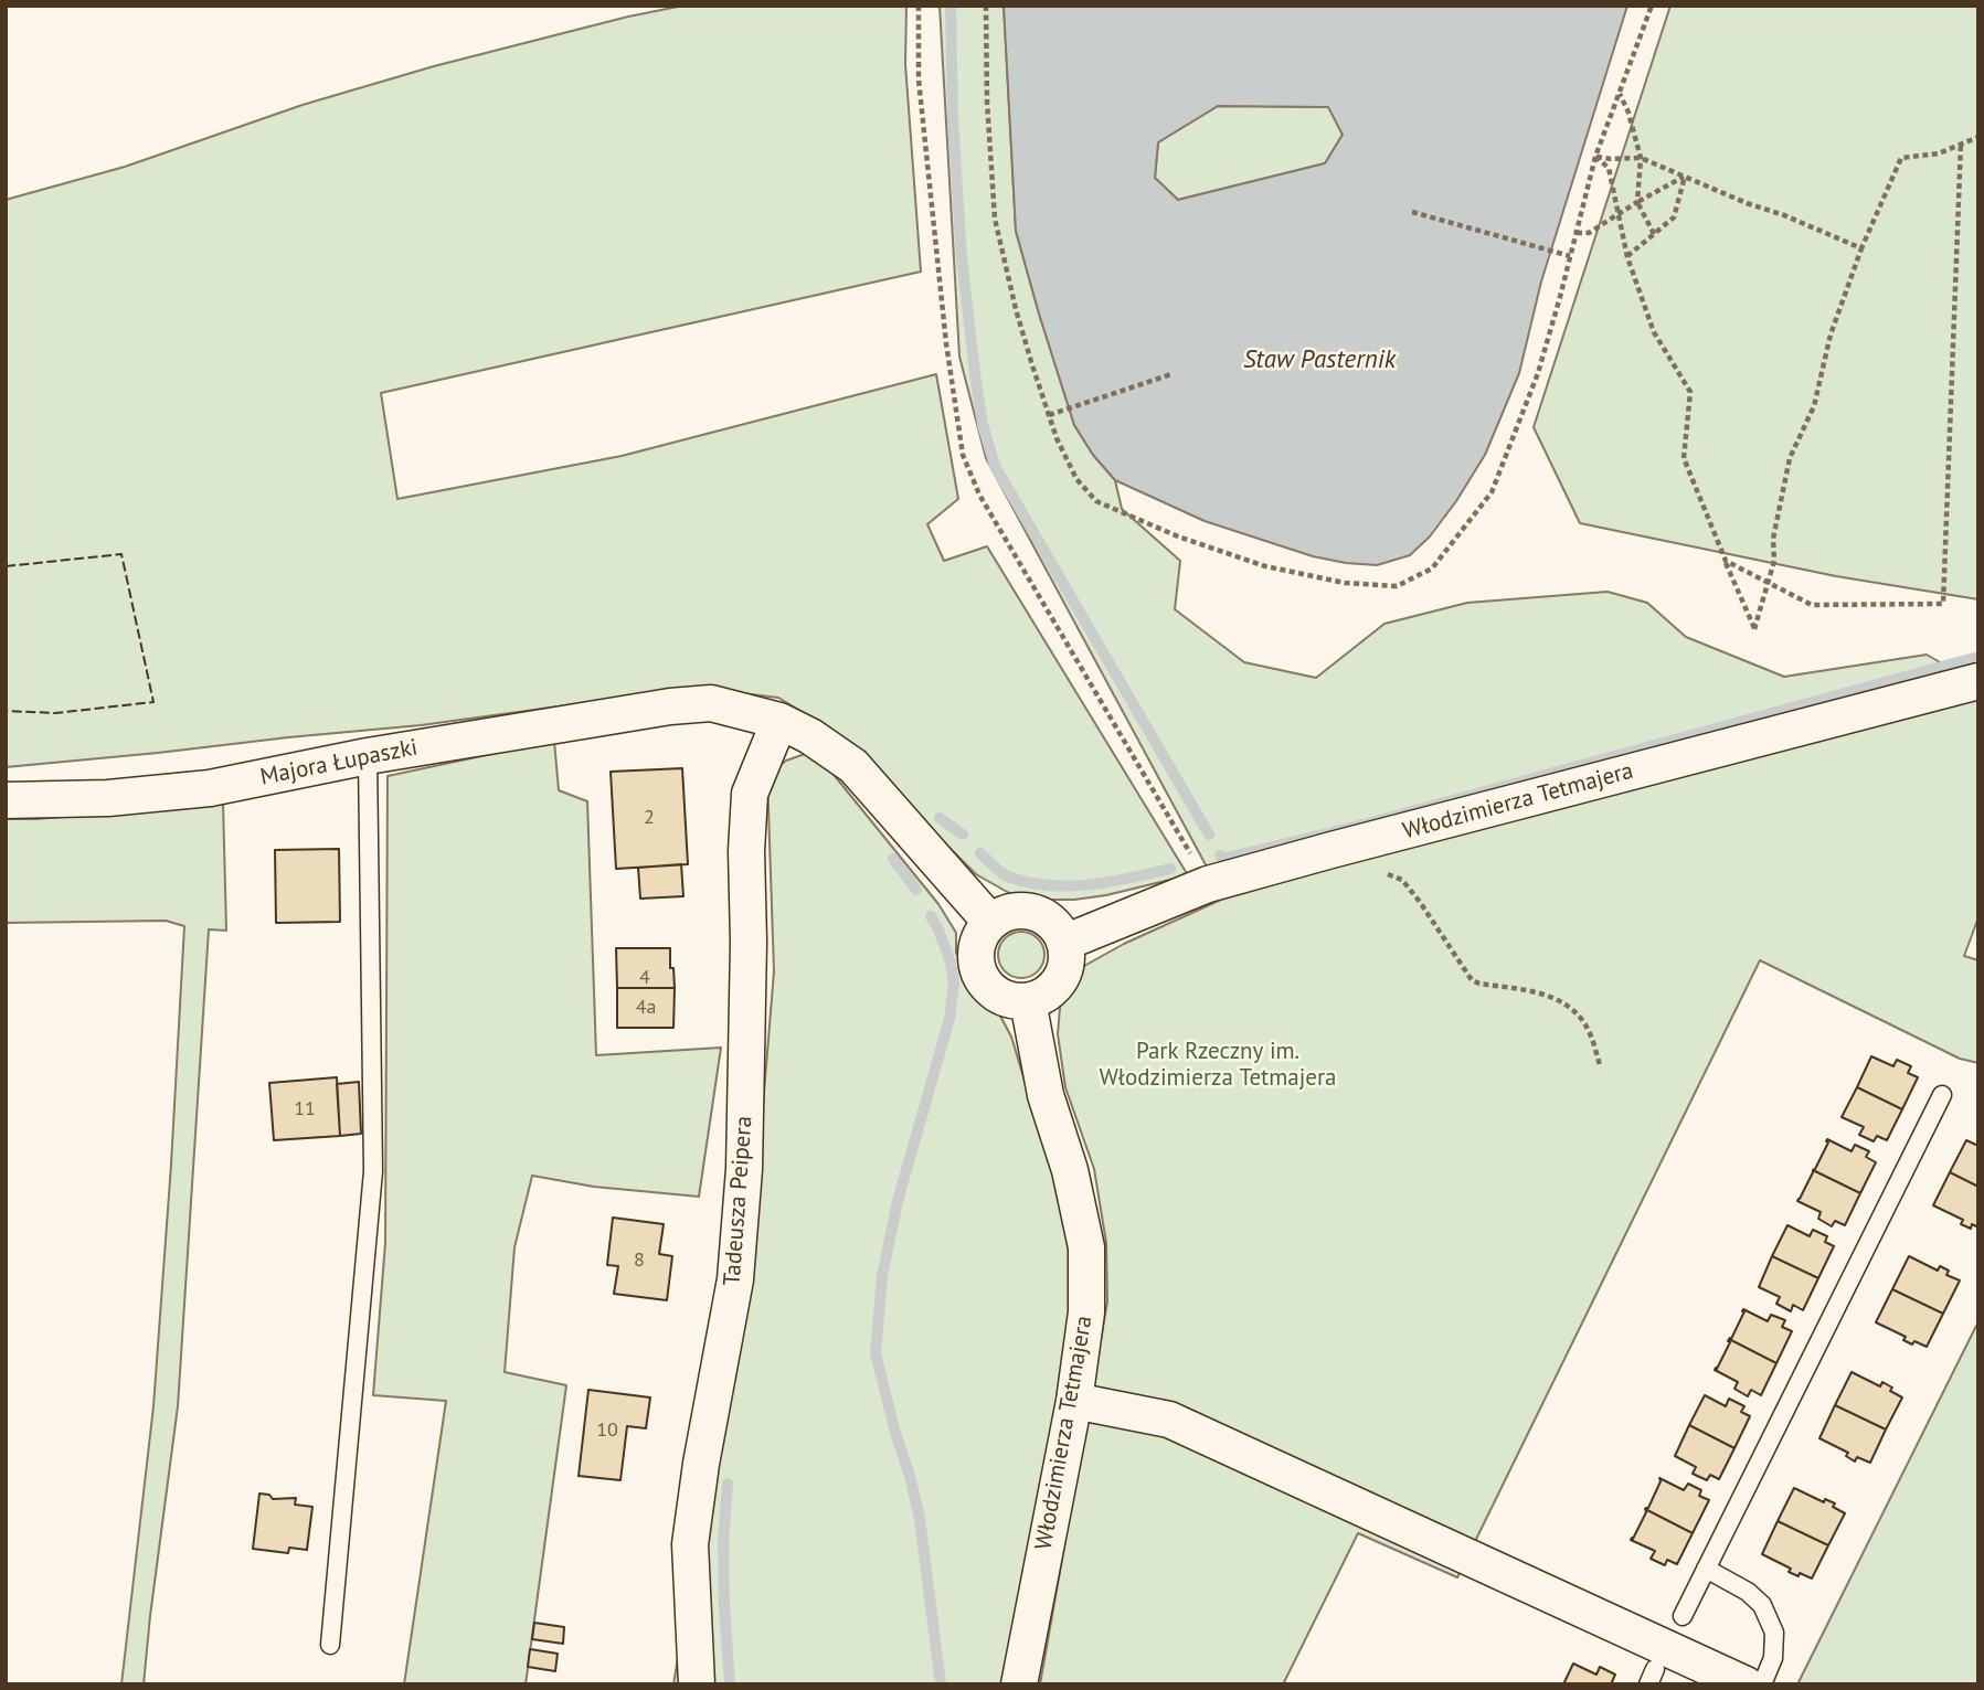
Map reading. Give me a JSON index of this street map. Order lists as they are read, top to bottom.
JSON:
{
  "streets": {
    "street": ["Majora Łupaszki", "Włodzimierza Tetmajera", "Tadeusza Peipera"]
  },
  "crossings": [
    ["Majora Łupaszki", "Tadeusza Peipera"]
  ],
  "water": ["Staw Pasternik"],
  "parks": ["Park Rzeczny im. Włodzimierza Tetmajera"],
  "house_numbers": [
    "2",
    "4",
    "4a",
    "11",
    "8",
    "10"
  ]
}
